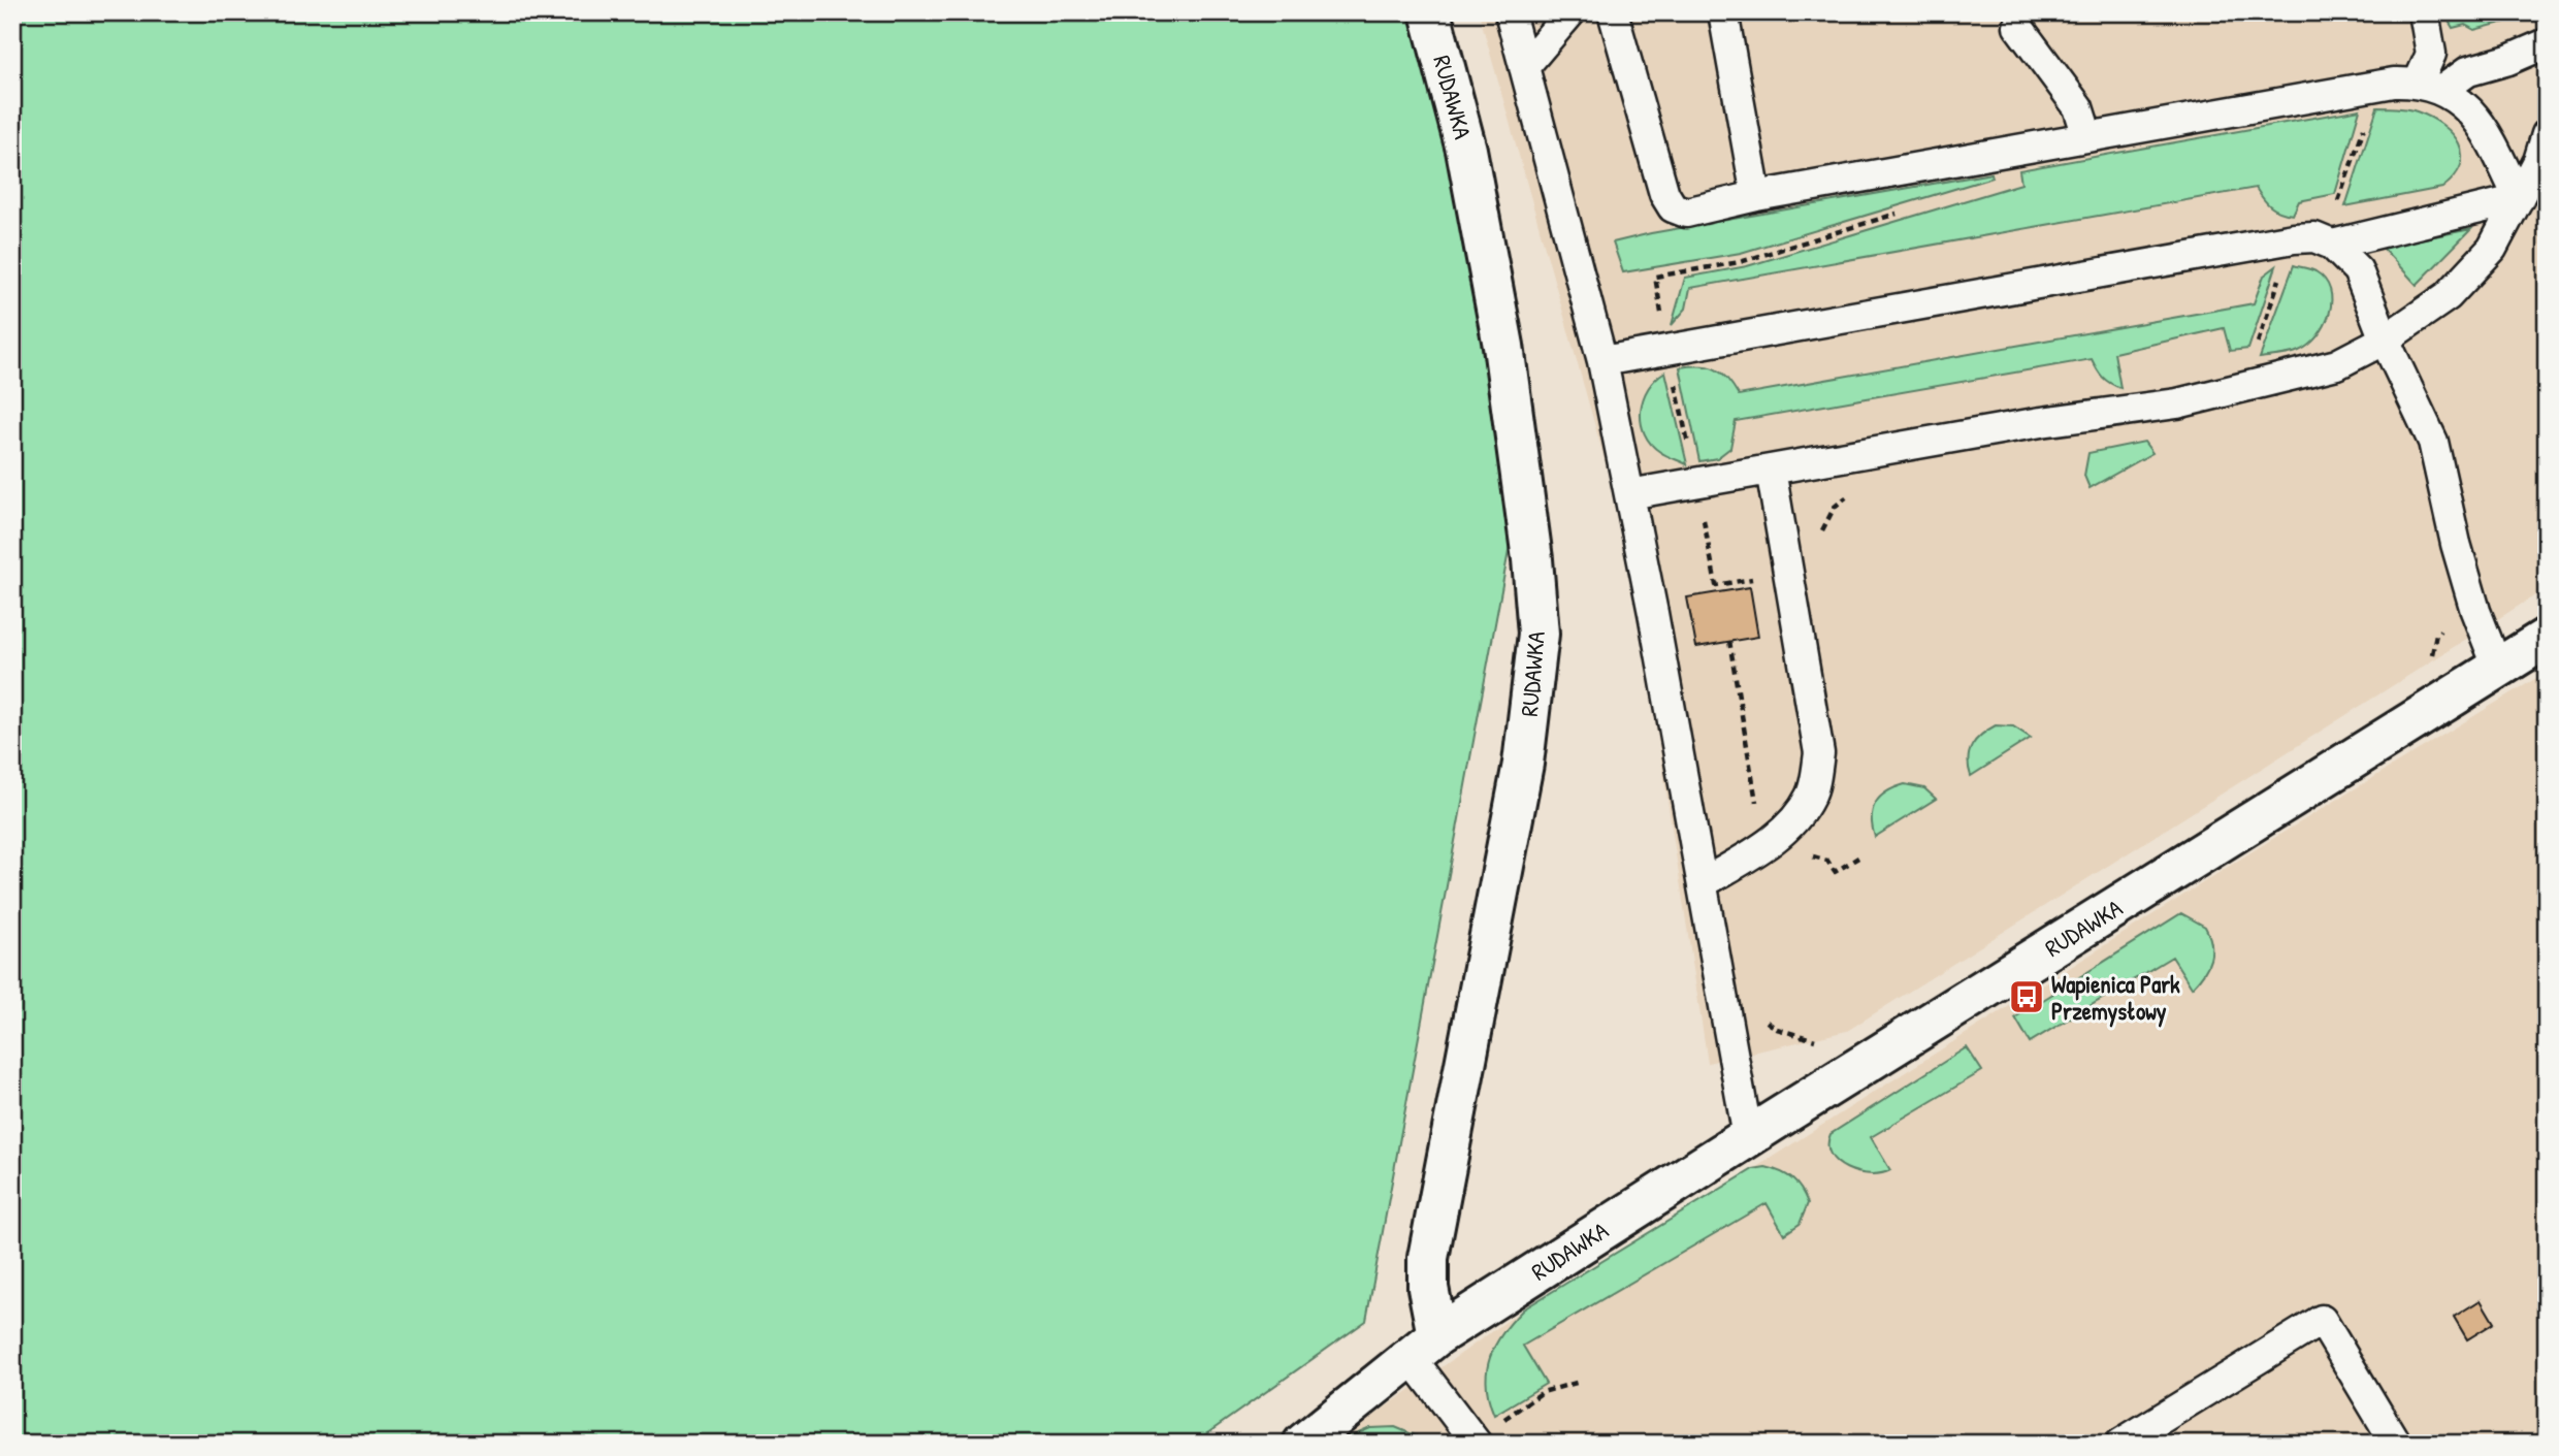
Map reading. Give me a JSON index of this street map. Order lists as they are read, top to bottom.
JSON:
{
  "streets": {
    "street": ["RUDAWKA"]
  },
  "places": {
    "bus stop": ["Wapienica Park Przemysłowy"]
  }
}
